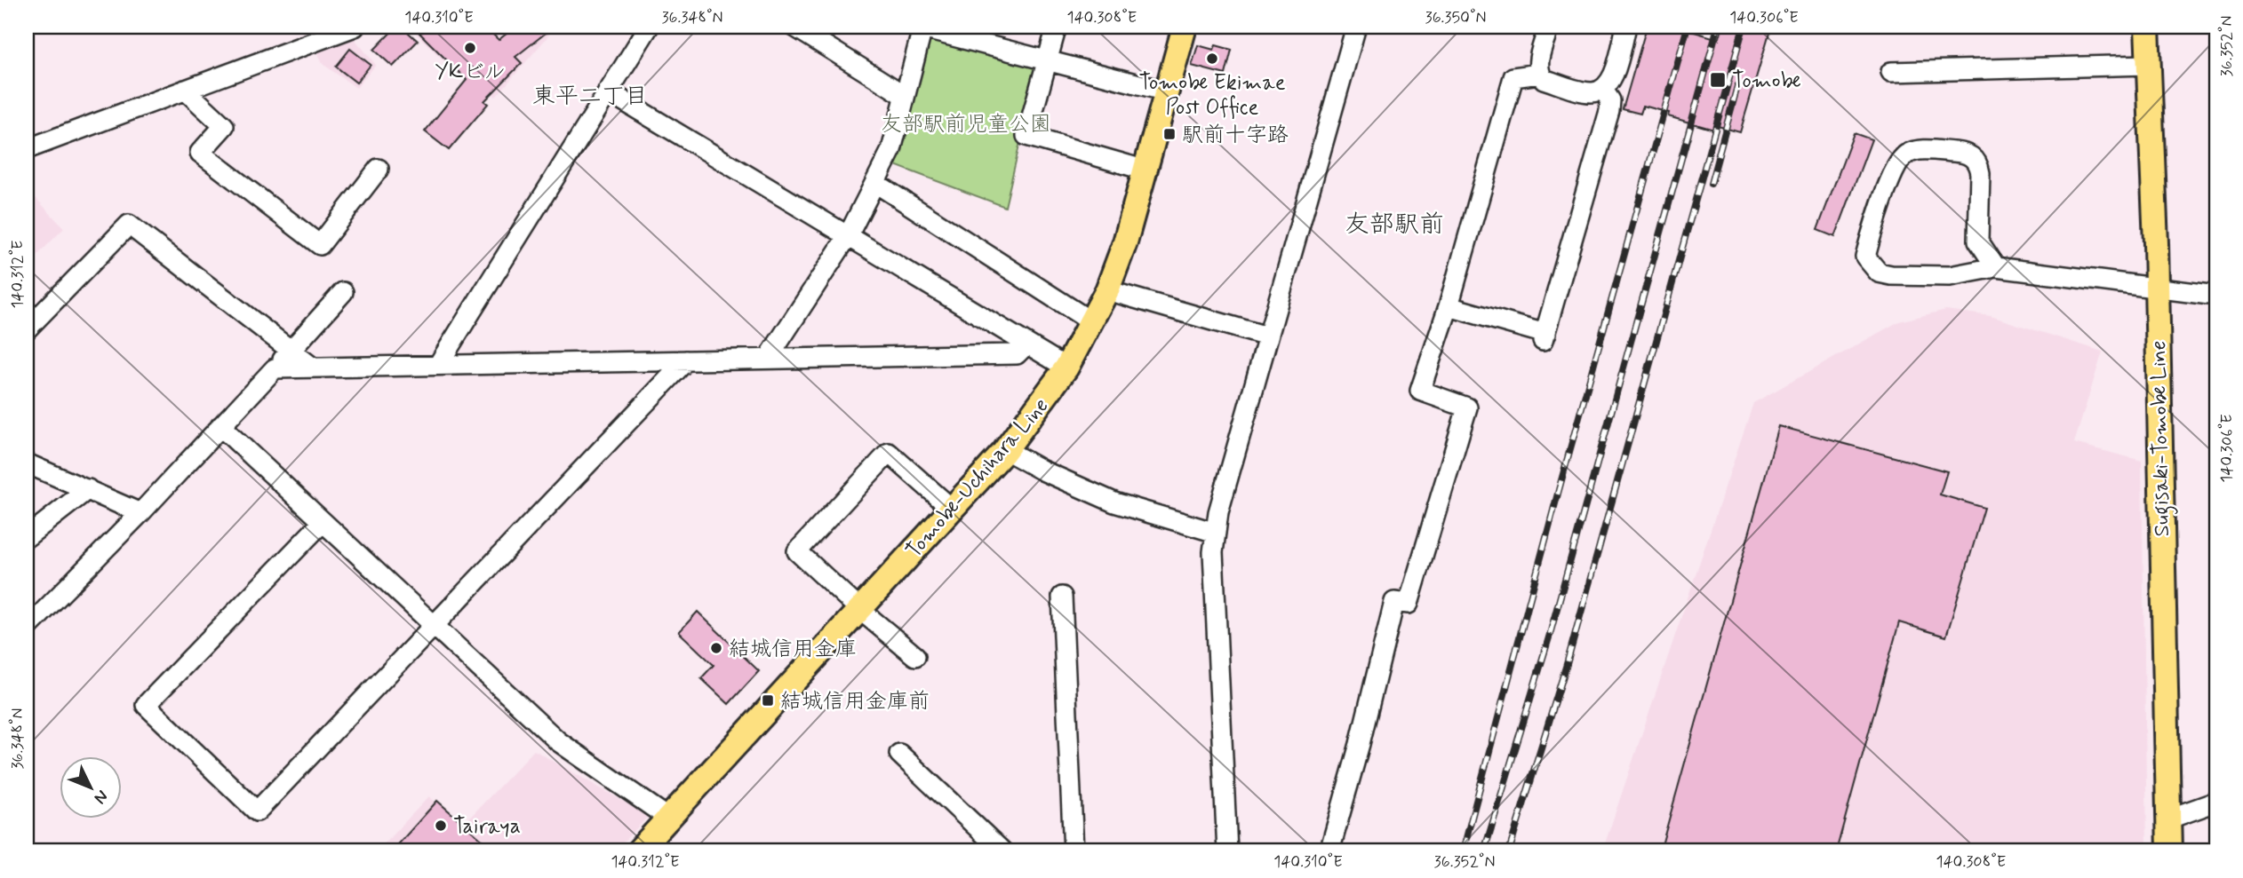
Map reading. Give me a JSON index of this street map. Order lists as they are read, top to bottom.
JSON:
{
  "streets": {
    "main road": ["Sugisaki-Tomobe Line", "Tomobe-Uchihara Line"]
  },
  "districts": ["東平二丁目", "友部駅前"],
  "parks": ["友部駅前児童公園"],
  "places": {
    "other": [
      "YKビル",
      "Tomobe Ekimae Post Office",
      "結城信用金庫",
      "Tairaya"
    ],
    "transit": ["Tomobe", "駅前十字路", "結城信用金庫前"]
  },
  "north": "bottom right",
  "coordinates": [
    "140.310°E",
    "36.348°N",
    "140.308°E",
    "36.350°N",
    "140.306°E",
    "36.352°N",
    "140.312°E"
  ]
}
